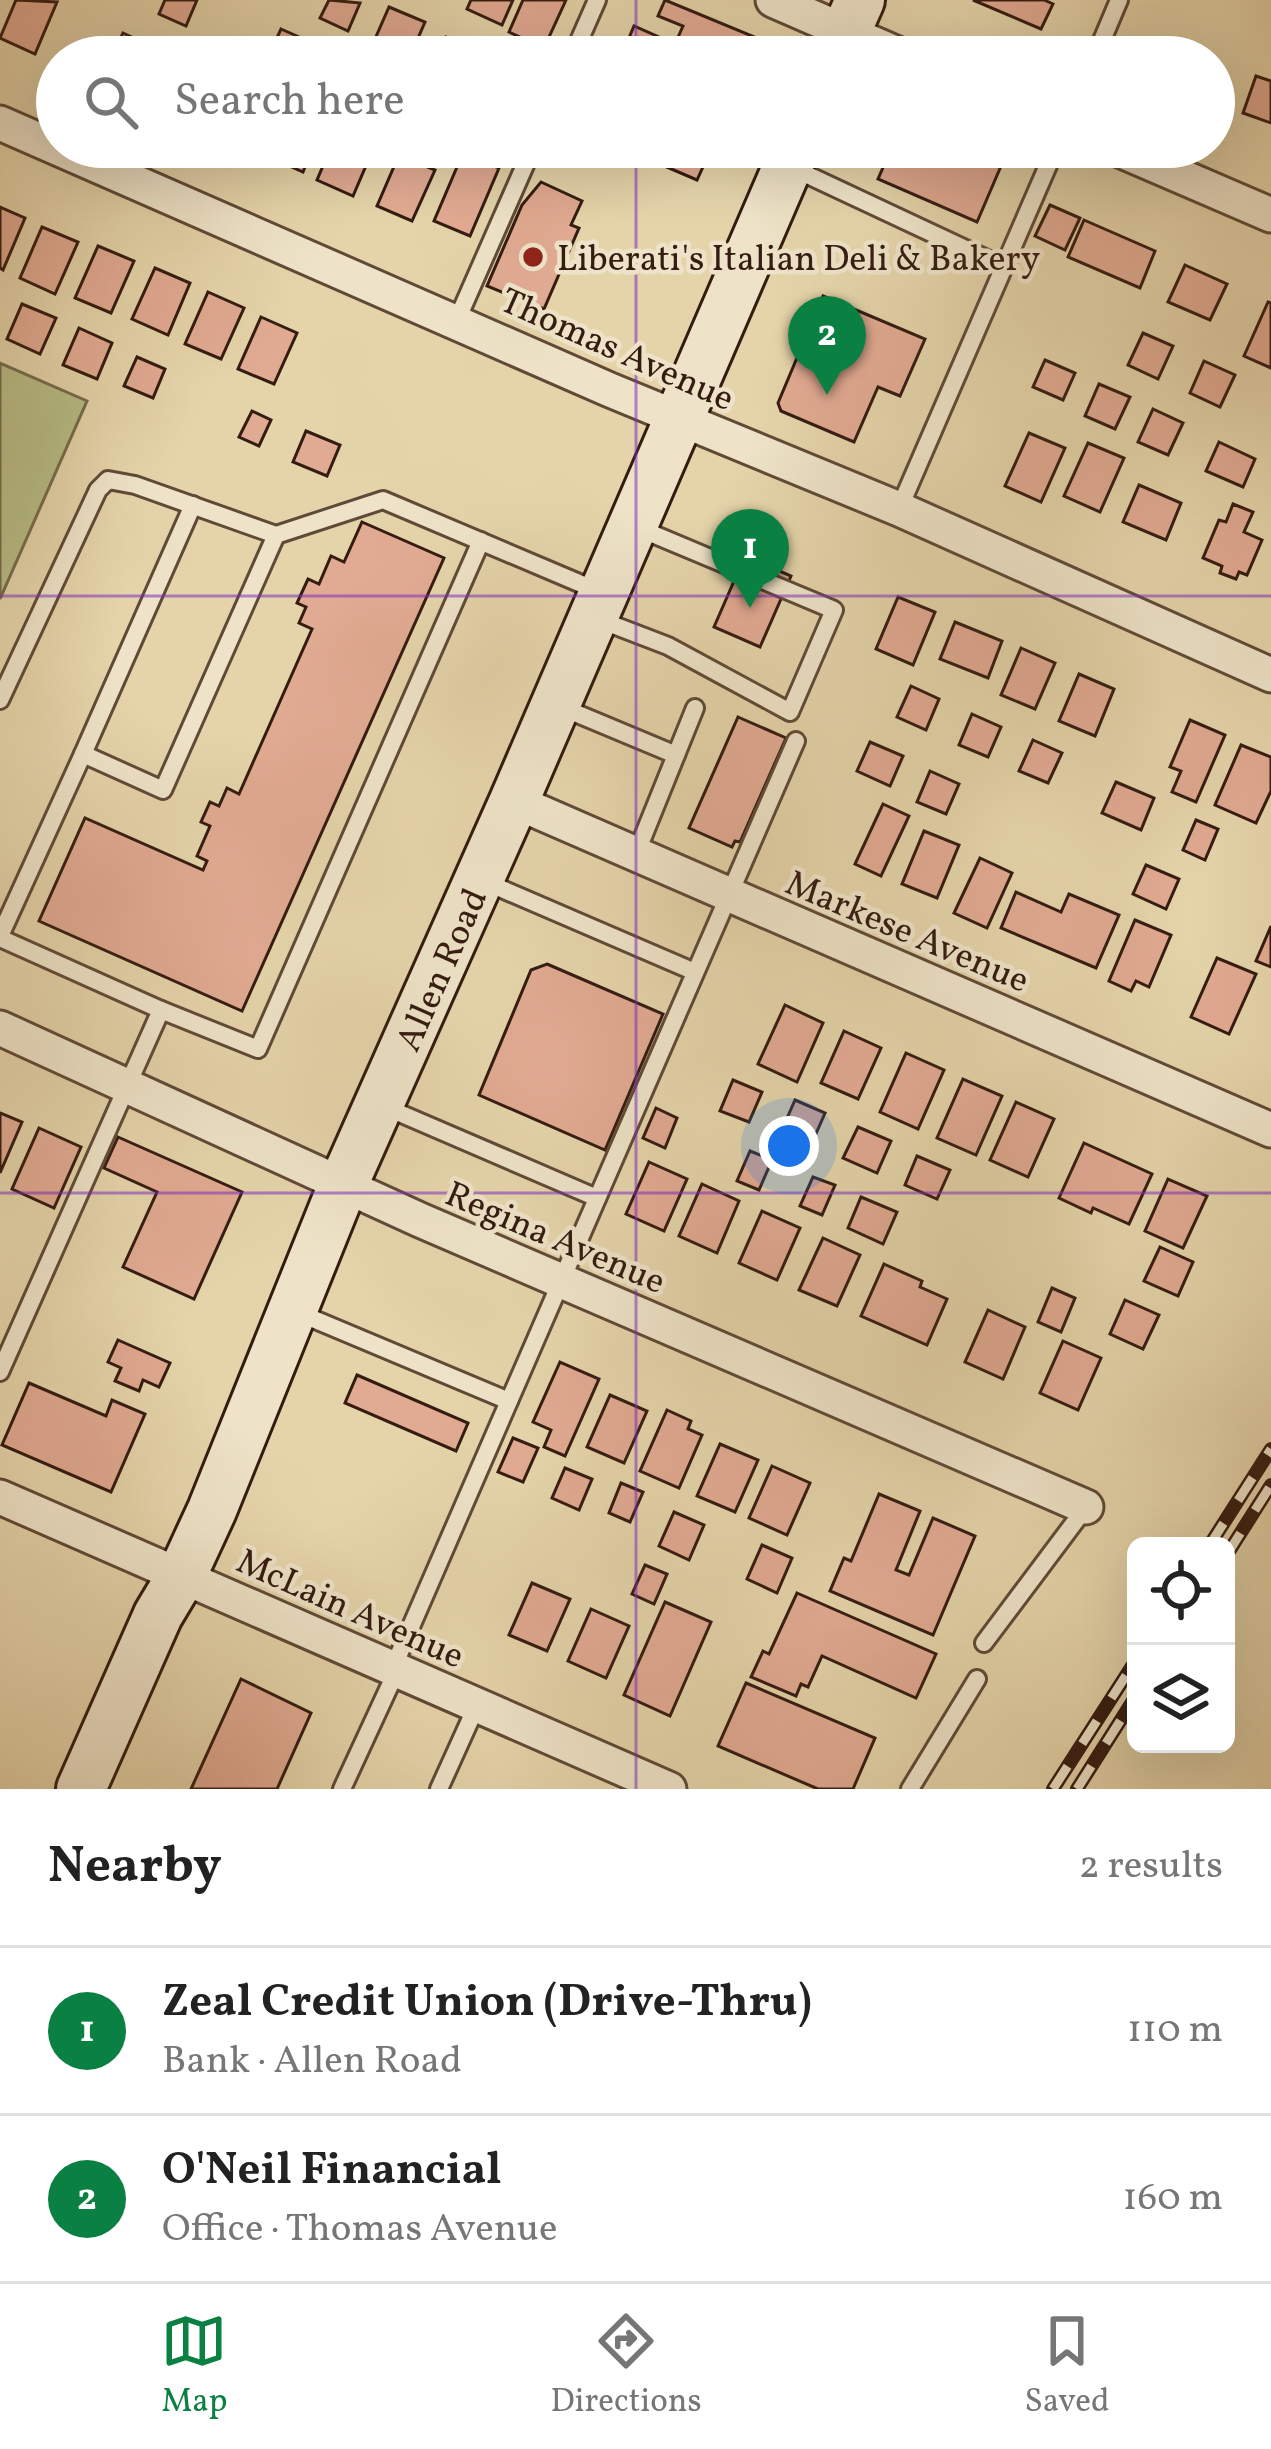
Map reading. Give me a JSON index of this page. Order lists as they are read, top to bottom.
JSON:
{
  "streets": {
    "main road": ["Allen Road"],
    "street": [
      "Thomas Avenue",
      "Markese Avenue",
      "Regina Avenue",
      "McLain Avenue"
    ]
  },
  "crossings": [
    ["Thomas Avenue", "Allen Road"],
    ["Markese Avenue", "Allen Road"],
    ["Allen Road", "Regina Avenue"],
    ["Allen Road", "McLain Avenue"]
  ],
  "places": ["Liberati's Italian Deli & Bakery"],
  "page": {
    "search": "Search here",
    "pins": ["2", "1"],
    "heading": ["Nearby", "2 results"],
    "list": [
      {
        "mark": "1",
        "name": "Zeal Credit Union (Drive-Thru)",
        "note": "Bank · Allen Road",
        "value": "110 m"
      },
      {
        "mark": "2",
        "name": "O'Neil Financial",
        "note": "Office · Thomas Avenue",
        "value": "160 m"
      }
    ],
    "nav": ["Map", "Directions", "Saved"]
  }
}
